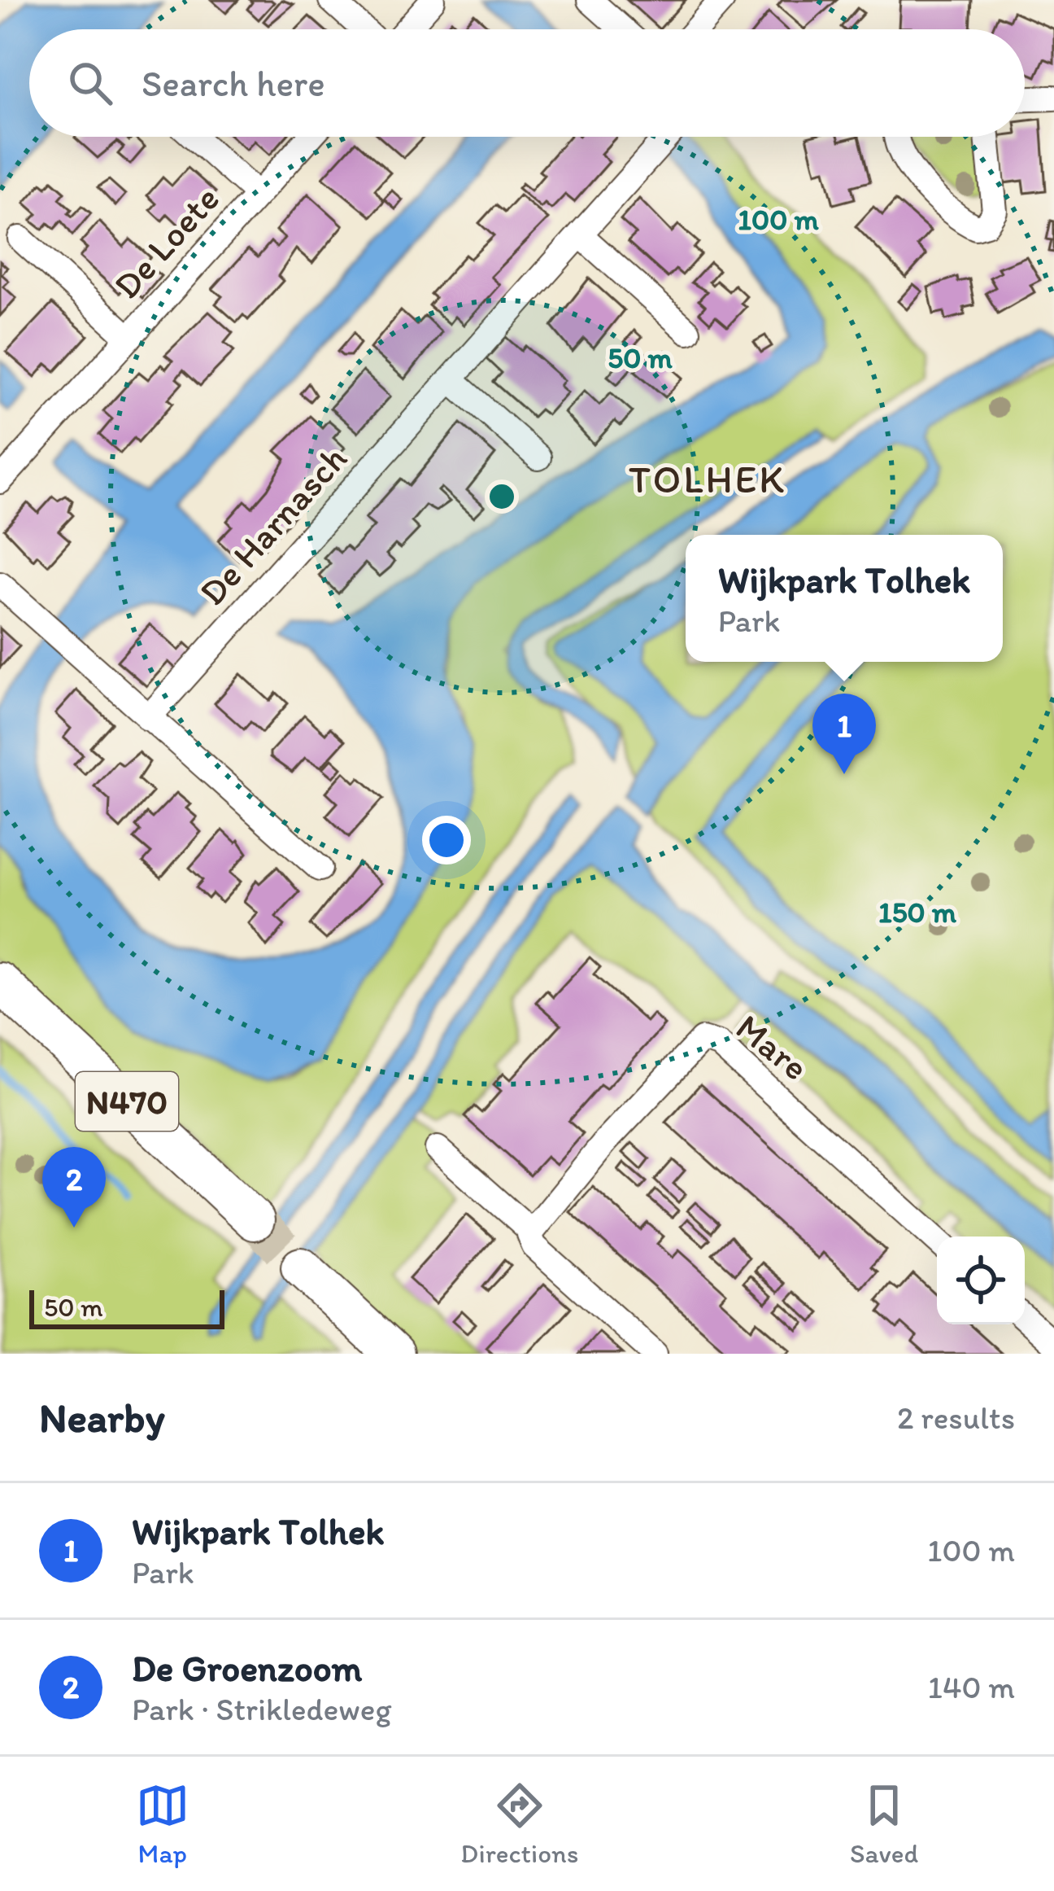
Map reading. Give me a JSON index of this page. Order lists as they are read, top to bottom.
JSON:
{
  "streets": {
    "main road": ["N470"],
    "street": ["De Loete", "De Harnasch", "Mare"]
  },
  "districts": ["TOLHEK"],
  "scale_bar": "50 m",
  "page": {
    "search": "Search here",
    "popup": ["Wijkpark Tolhek", "Park"],
    "pins": ["1", "2"],
    "scale": "50 m",
    "heading": ["Nearby", "2 results"],
    "list": [
      {
        "mark": "1",
        "name": "Wijkpark Tolhek",
        "note": "Park",
        "value": "100 m"
      },
      {
        "mark": "2",
        "name": "De Groenzoom",
        "note": "Park · Strikledeweg",
        "value": "140 m"
      }
    ],
    "nav": ["Map", "Directions", "Saved"]
  },
  "rings": ["100 m", "50 m", "150 m"]
}
